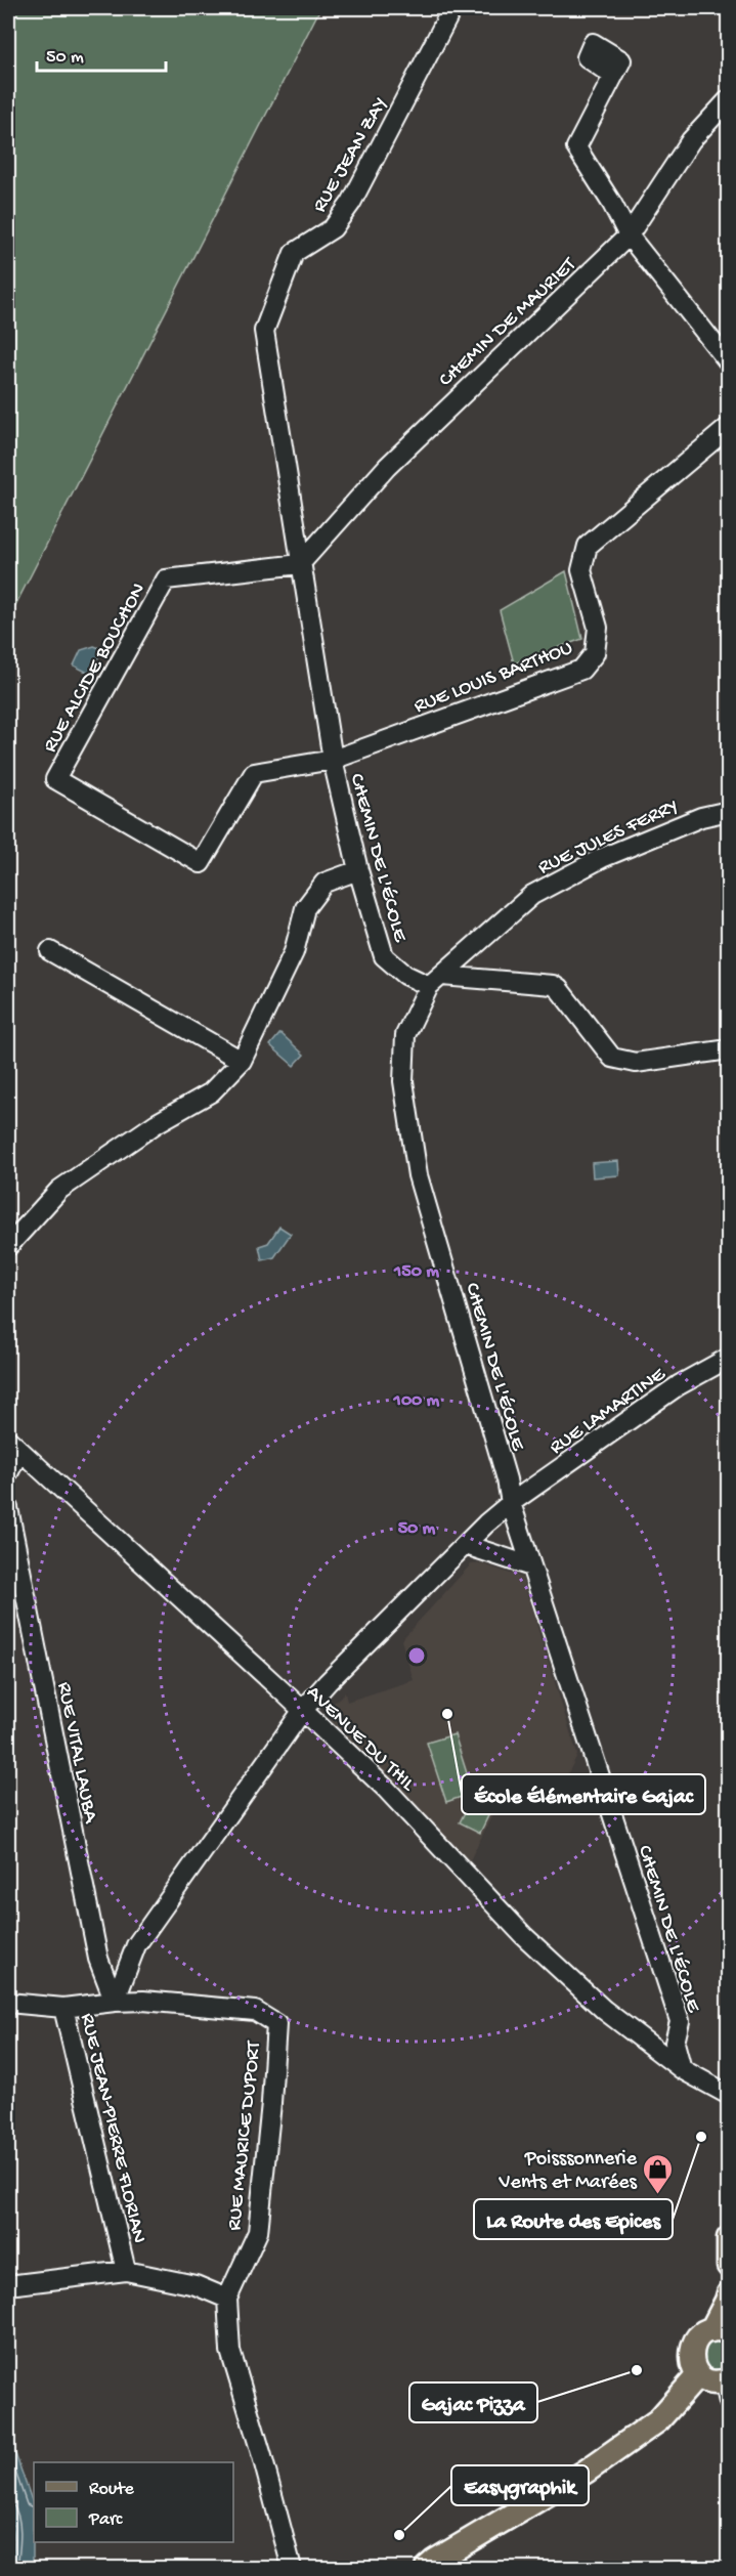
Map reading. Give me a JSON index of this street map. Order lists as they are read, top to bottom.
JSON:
{
  "streets": {
    "street": [
      "RUE JEAN ZAY",
      "CHEMIN DE MAURIET",
      "RUE ALCIDE BOUCHON",
      "RUE LOUIS BARTHOU",
      "RUE JULES FERRY",
      "CHEMIN DE L'ÉCOLE",
      "RUE LAMARTINE",
      "AVENUE DU THIL",
      "RUE VITAL LAUBA",
      "RUE JEAN-PIERRE FLORIAN",
      "RUE MAURICE DUPORT"
    ]
  },
  "crossings": [
    ["RUE JEAN ZAY", "CHEMIN DE MAURIET"],
    ["RUE JEAN ZAY", "RUE ALCIDE BOUCHON"],
    ["RUE JEAN ZAY", "CHEMIN DE L'ÉCOLE"],
    ["CHEMIN DE MAURIET", "RUE ALCIDE BOUCHON"],
    ["CHEMIN DE MAURIET", "CHEMIN DE L'ÉCOLE"],
    ["RUE ALCIDE BOUCHON", "RUE LOUIS BARTHOU"],
    ["RUE ALCIDE BOUCHON", "CHEMIN DE L'ÉCOLE"],
    ["RUE LOUIS BARTHOU", "CHEMIN DE L'ÉCOLE"],
    ["RUE JULES FERRY", "CHEMIN DE L'ÉCOLE"],
    ["CHEMIN DE L'ÉCOLE", "RUE LAMARTINE"],
    ["CHEMIN DE L'ÉCOLE", "AVENUE DU THIL"],
    ["RUE LAMARTINE", "AVENUE DU THIL"],
    ["RUE VITAL LAUBA", "RUE JEAN-PIERRE FLORIAN"],
    ["RUE VITAL LAUBA", "RUE MAURICE DUPORT"],
    ["RUE JEAN-PIERRE FLORIAN", "RUE MAURICE DUPORT"]
  ],
  "places": {
    "other": [
      "École Élémentaire Gajac",
      "La Route des Epices",
      "Gajac Pizza",
      "Easygraphik"
    ],
    "shop": ["Poisssonnerie Vents et Marées"]
  },
  "legend": ["Route", "Parc"],
  "scale_bar": "50 m",
  "rings": ["150 m", "100 m", "50 m"]
}
